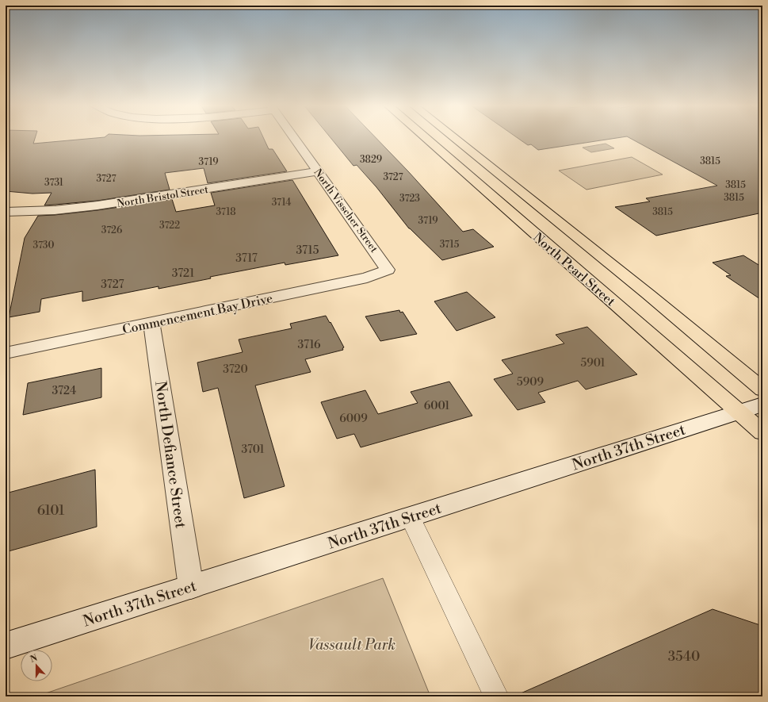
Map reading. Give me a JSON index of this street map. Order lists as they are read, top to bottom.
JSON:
{
  "streets": {
    "main road": ["North Pearl Street"],
    "street": [
      "North Bristol Street",
      "North Visscher Street",
      "Commencement Bay Drive",
      "North 37th Street",
      "North Defiance Street"
    ]
  },
  "crossings": [
    ["North Bristol Street", "North Visscher Street"],
    ["North Visscher Street", "Commencement Bay Drive"],
    ["North Pearl Street", "North 37th Street"],
    ["Commencement Bay Drive", "North Defiance Street"],
    ["North 37th Street", "North Defiance Street"]
  ],
  "parks": ["Vassault Park"],
  "house_numbers": [
    "3829",
    "3815",
    "3719",
    "3727",
    "3727",
    "3731",
    "3815",
    "3815",
    "3723",
    "3714",
    "3718",
    "3815",
    "3719",
    "3722",
    "3726",
    "3715",
    "3730",
    "3715",
    "3717",
    "3721",
    "3727",
    "3716",
    "5901",
    "3720",
    "5909",
    "3724",
    "6001",
    "6009",
    "3701",
    "6101",
    "3540"
  ],
  "north": "top"
}
